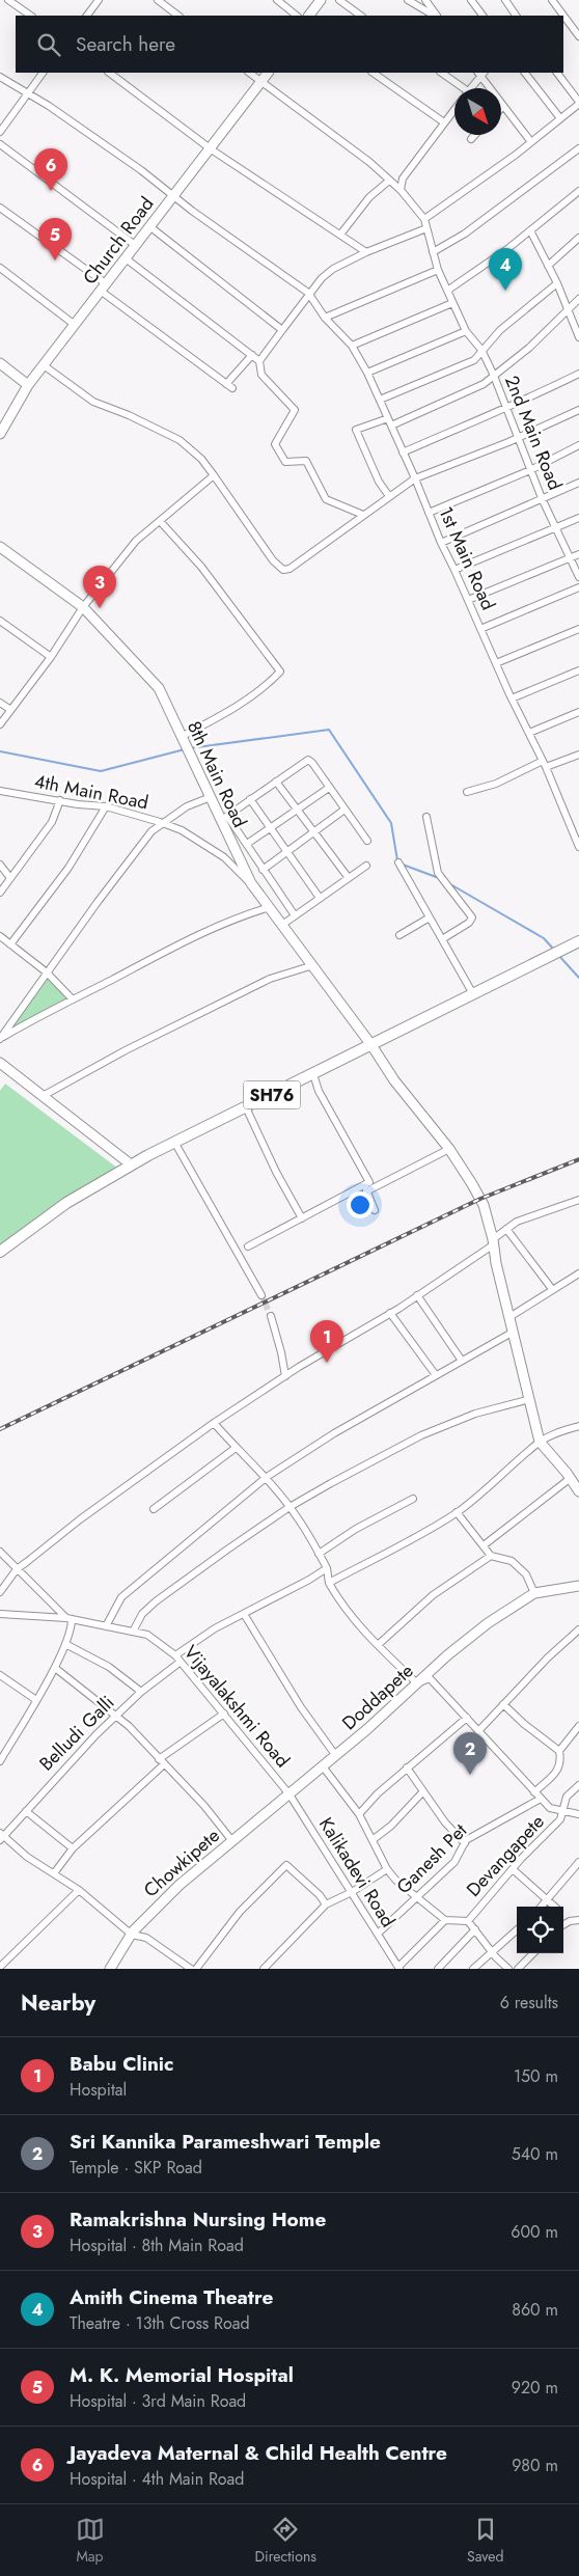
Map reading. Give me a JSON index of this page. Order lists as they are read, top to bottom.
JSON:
{
  "streets": {
    "main road": ["SH76"],
    "street": [
      "Church Road",
      "2nd Main Road",
      "1st Main Road",
      "8th Main Road",
      "4th Main Road",
      "Doddapete",
      "Vijayalakshmi Road",
      "Belludi Galli",
      "Devangapete",
      "Ganesh Pet",
      "Chowkipete",
      "Kalikadevi Road"
    ]
  },
  "crossings": [
    ["8th Main Road", "4th Main Road"],
    ["8th Main Road", "SH76"],
    ["Doddapete", "Vijayalakshmi Road"],
    ["Doddapete", "Chowkipete"],
    ["Doddapete", "Kalikadevi Road"],
    ["Vijayalakshmi Road", "Belludi Galli"],
    ["Vijayalakshmi Road", "Chowkipete"],
    ["Vijayalakshmi Road", "Kalikadevi Road"],
    ["Ganesh Pet", "Kalikadevi Road"],
    ["Chowkipete", "Kalikadevi Road"]
  ],
  "north": "bottom right",
  "page": {
    "search": "Search here",
    "pins": [
      "6",
      "5",
      "4",
      "3",
      "1",
      "2"
    ],
    "heading": ["Nearby", "6 results"],
    "list": [
      {
        "mark": "1",
        "name": "Babu Clinic",
        "note": "Hospital",
        "value": "150 m"
      },
      {
        "mark": "2",
        "name": "Sri Kannika Parameshwari Temple",
        "note": "Temple · SKP Road",
        "value": "540 m"
      },
      {
        "mark": "3",
        "name": "Ramakrishna Nursing Home",
        "note": "Hospital · 8th Main Road",
        "value": "600 m"
      },
      {
        "mark": "4",
        "name": "Amith Cinema Theatre",
        "note": "Theatre · 13th Cross Road",
        "value": "860 m"
      },
      {
        "mark": "5",
        "name": "M. K. Memorial Hospital",
        "note": "Hospital · 3rd Main Road",
        "value": "920 m"
      },
      {
        "mark": "6",
        "name": "Jayadeva Maternal & Child Health Centre",
        "note": "Hospital · 4th Main Road",
        "value": "980 m"
      }
    ],
    "nav": ["Map", "Directions", "Saved"]
  }
}
